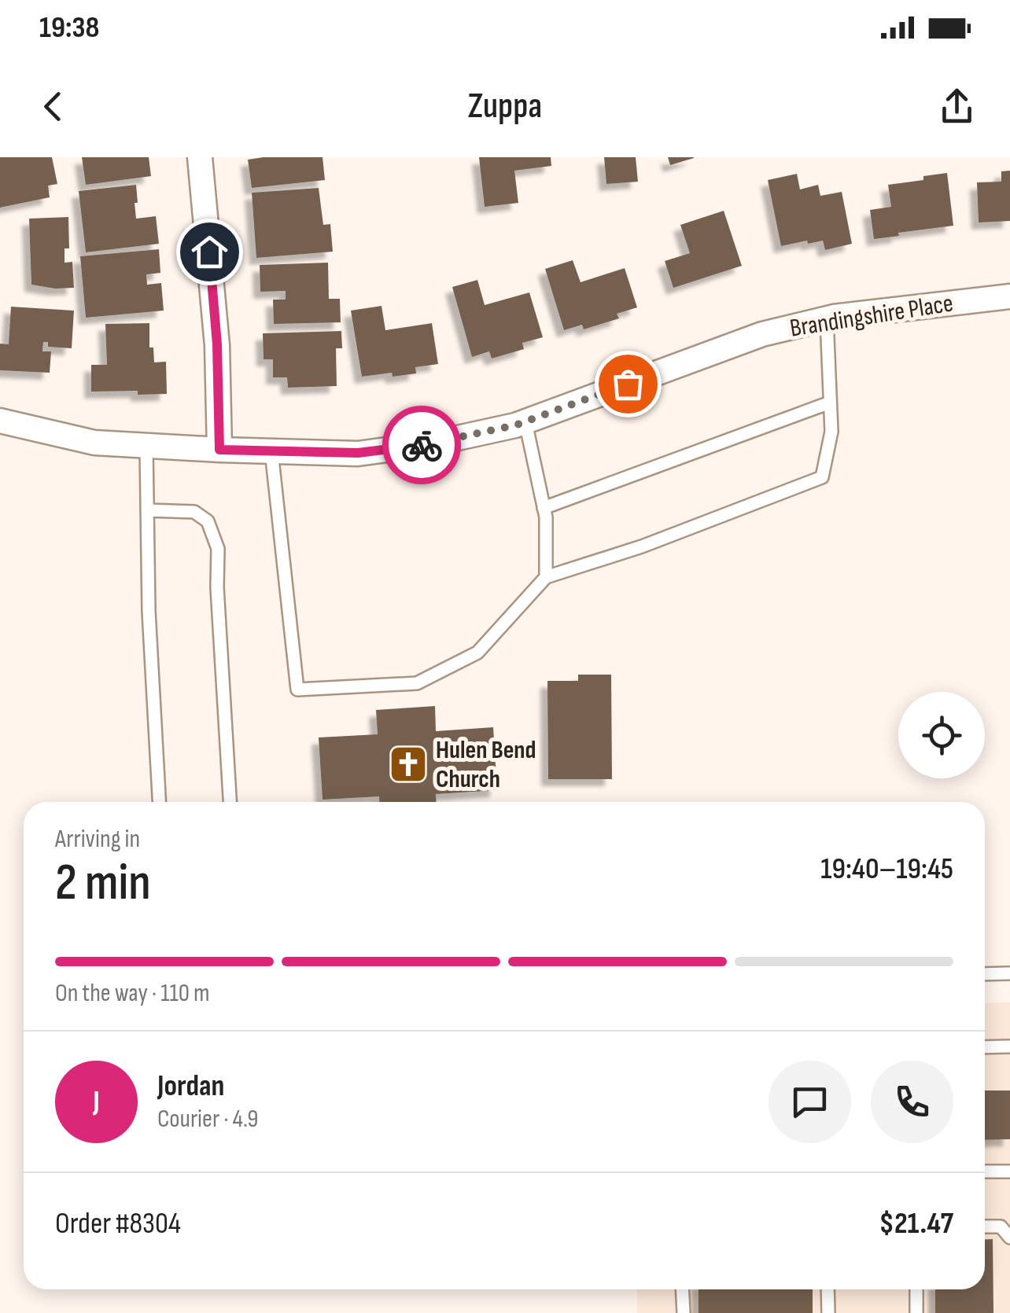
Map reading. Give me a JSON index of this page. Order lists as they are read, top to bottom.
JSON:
{
  "streets": {
    "street": ["Brandingshire Place"]
  },
  "places": {
    "church": ["Hulen Bend Church"]
  },
  "page": {
    "status": "19:38",
    "header": "Zuppa",
    "heading": ["2 min", "Arriving in", "19:40–19:45"],
    "panel": [
      "Jordan",
      "Courier · 4.9",
      "Order #8304",
      "$21.47"
    ],
    "bar": "On the way · 110 m",
    "round": "J"
  }
}
